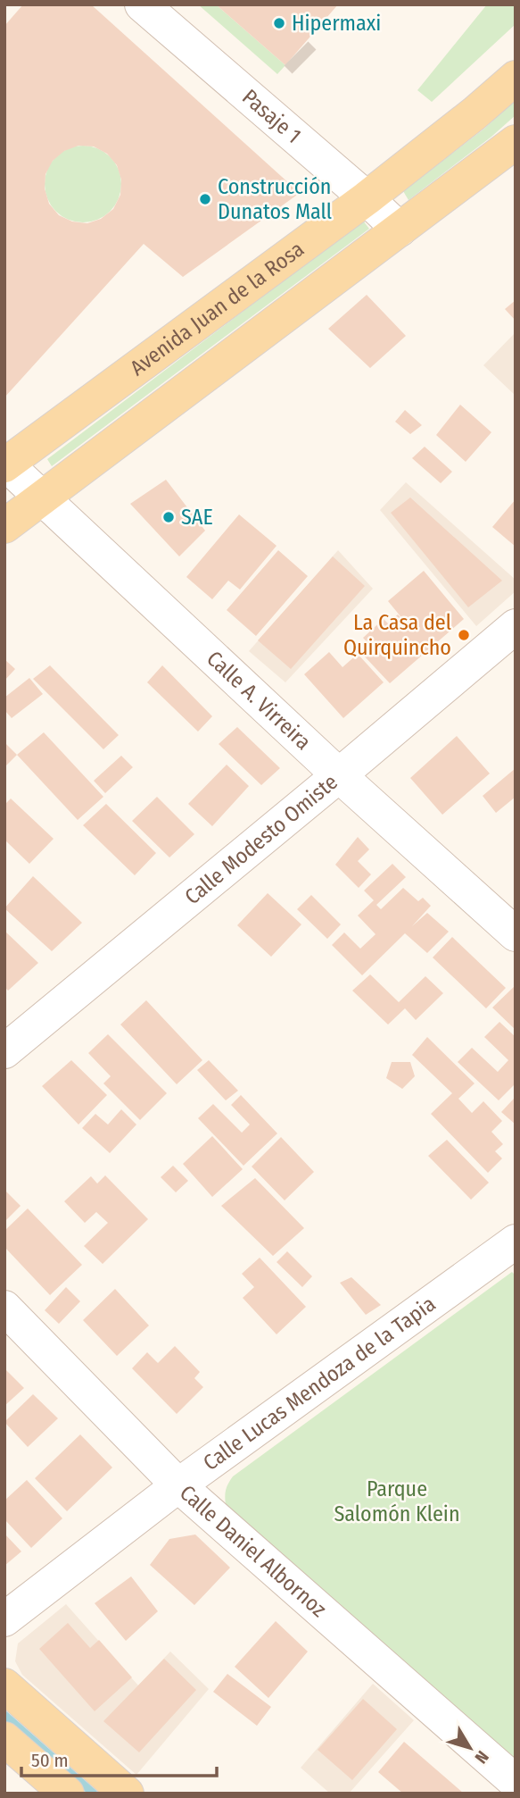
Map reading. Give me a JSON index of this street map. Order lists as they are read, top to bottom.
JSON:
{
  "streets": {
    "main road": ["Avenida Juan de la Rosa"],
    "street": [
      "Pasaje 1",
      "Calle A. Virreira",
      "Calle Modesto Omiste",
      "Calle Lucas Mendoza de la Tapia",
      "Calle Daniel Albornoz"
    ]
  },
  "crossings": [
    ["Pasaje 1", "Avenida Juan de la Rosa"],
    ["Avenida Juan de la Rosa", "Calle A. Virreira"],
    ["Calle A. Virreira", "Calle Modesto Omiste"],
    ["Calle Lucas Mendoza de la Tapia", "Calle Daniel Albornoz"]
  ],
  "parks": ["Parque Salomón Klein"],
  "places": [
    "Hipermaxi",
    "Construcción Dunatos Mall",
    "SAE",
    "La Casa del Quirquincho"
  ],
  "scale_bar": "50 m",
  "north": "bottom right"
}
